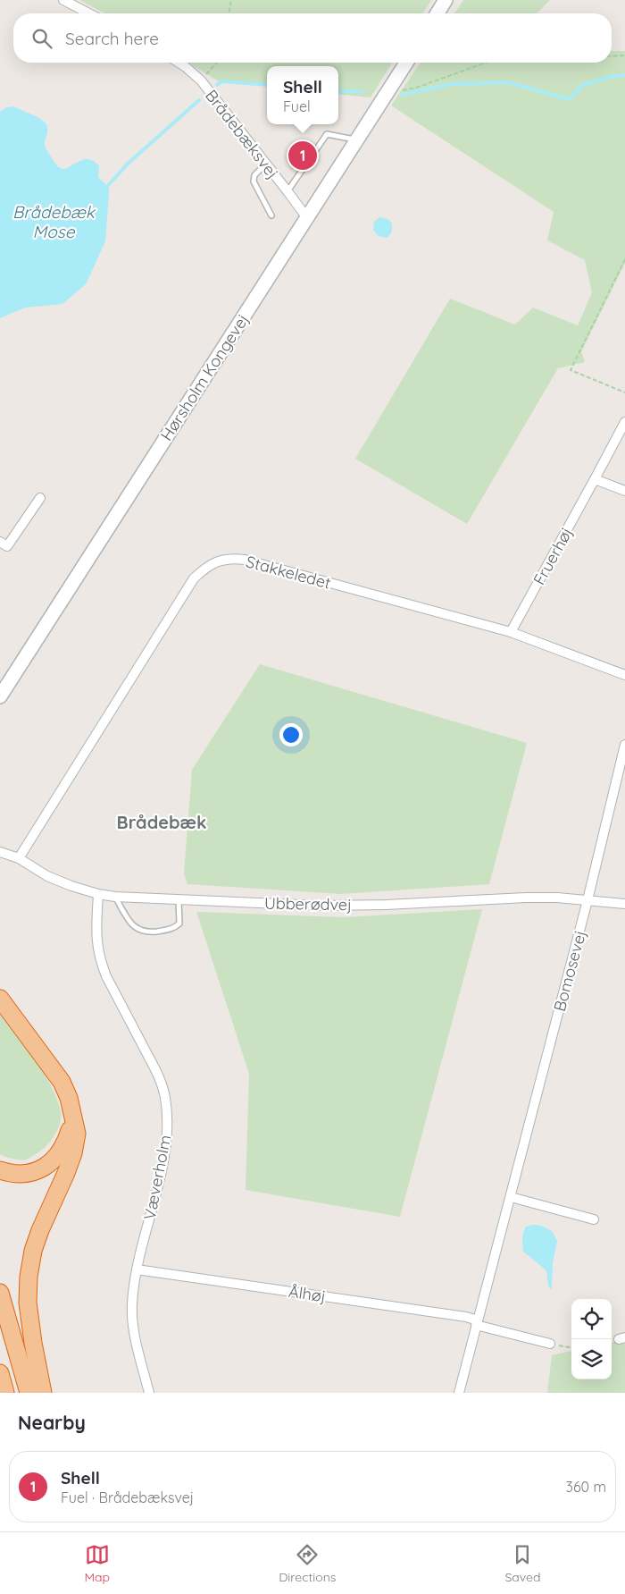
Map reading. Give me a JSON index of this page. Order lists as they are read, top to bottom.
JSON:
{
  "streets": {
    "main road": ["Hørsholm Kongevej"],
    "street": [
      "Brådebæksvej",
      "Fruerhøj",
      "Stakkeledet",
      "Ubberødvej",
      "Bomosevej",
      "Væverholm",
      "Ålhøj"
    ]
  },
  "crossings": [
    ["Brådebæksvej", "Hørsholm Kongevej"],
    ["Fruerhøj", "Stakkeledet"],
    ["Stakkeledet", "Ubberødvej"],
    ["Ubberødvej", "Bomosevej"],
    ["Ubberødvej", "Væverholm"],
    ["Bomosevej", "Ålhøj"],
    ["Væverholm", "Ålhøj"]
  ],
  "districts": ["Brådebæk"],
  "water": ["Brådebæk Mose"],
  "page": {
    "search": "Search here",
    "popup": ["Shell", "Fuel"],
    "pins": "1",
    "heading": "Nearby",
    "list": [
      {
        "mark": "1",
        "name": "Shell",
        "note": "Fuel · Brådebæksvej",
        "value": "360 m"
      }
    ],
    "nav": ["Map", "Directions", "Saved"]
  }
}
